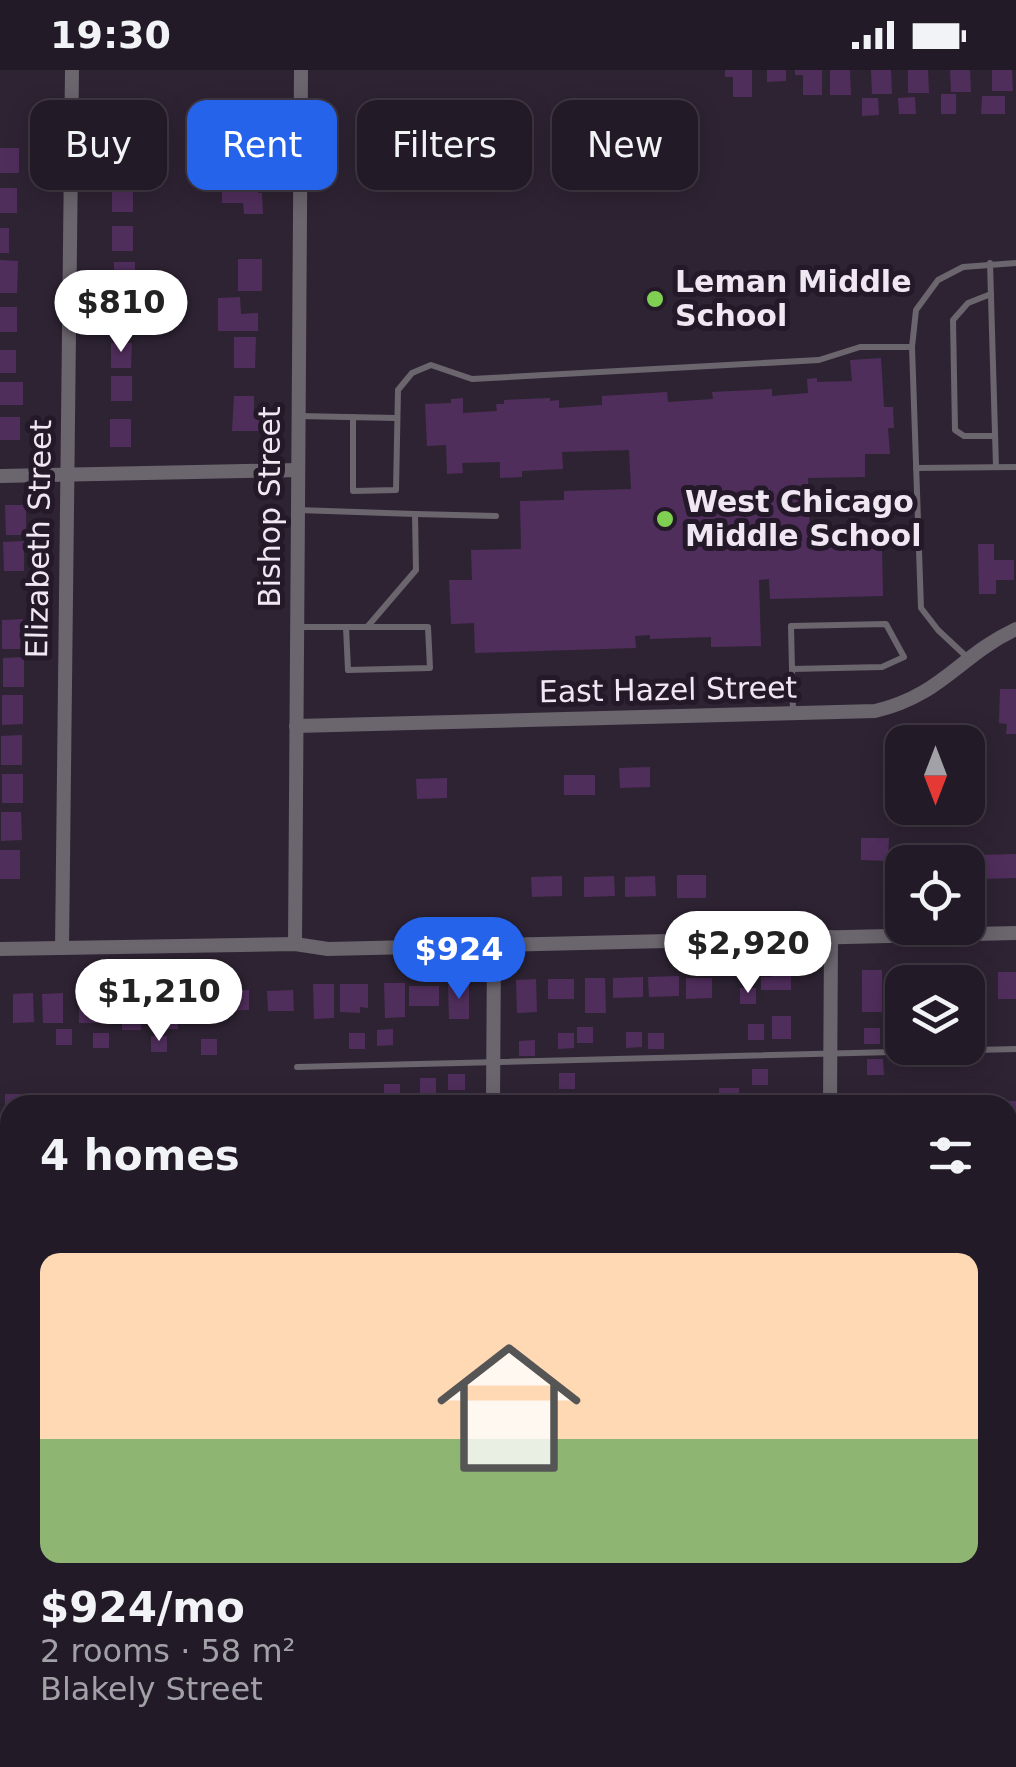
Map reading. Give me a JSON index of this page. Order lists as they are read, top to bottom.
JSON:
{
  "streets": {
    "street": ["Bishop Street", "Elizabeth Street", "East Hazel Street"]
  },
  "crossings": [
    ["Bishop Street", "East Hazel Street"]
  ],
  "places": ["Leman Middle School", "West Chicago Middle School"],
  "north": "bottom",
  "page": {
    "status": "19:30",
    "chip": [
      "Buy",
      "Rent",
      "Filters",
      "New"
    ],
    "price": [
      "$810",
      "$2,920",
      "$924",
      "$1,210"
    ],
    "heading": "4 homes",
    "list": [
      {
        "name": "$924/mo",
        "note": "2 rooms · 58 m² · Blakely Street"
      }
    ]
  }
}
